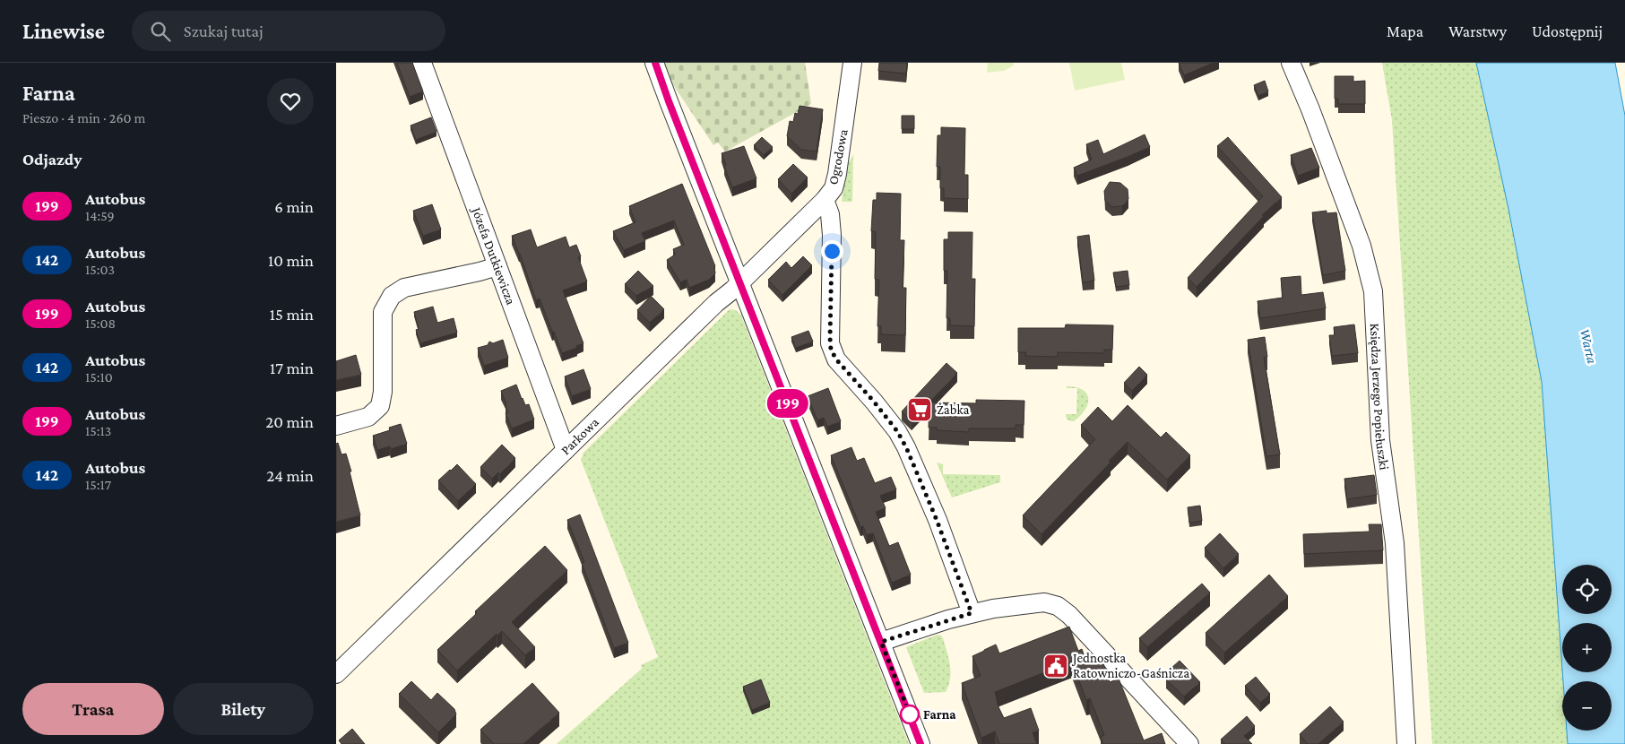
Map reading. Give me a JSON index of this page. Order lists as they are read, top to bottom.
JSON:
{
  "streets": {
    "street": [
      "Ogrodowa",
      "Józefa Dutkiewicza",
      "Księdza Jerzego Popiełuszki",
      "Parkowa"
    ]
  },
  "crossings": [
    ["Ogrodowa", "Parkowa"],
    ["Józefa Dutkiewicza", "Parkowa"]
  ],
  "water": ["Warta"],
  "places": {
    "supermarket": ["Żabka"],
    "public building": ["Jednostka Ratowniczo-Gaśnicza"],
    "other": ["Farna"]
  },
  "lines": ["bus line 199"],
  "page": {
    "header": "Linewise",
    "search": "Szukaj tutaj",
    "nav": ["Mapa", "Warstwy", "Udostępnij"],
    "heading": [
      ["Farna", "Pieszo · 4 min · 260 m"],
      "Odjazdy"
    ],
    "on_map": "199",
    "list": [
      {
        "mark": "199",
        "name": "Autobus",
        "note": "14:59",
        "value": "6 min"
      },
      {
        "mark": "142",
        "name": "Autobus",
        "note": "15:03",
        "value": "10 min"
      },
      {
        "mark": "199",
        "name": "Autobus",
        "note": "15:08",
        "value": "15 min"
      },
      {
        "mark": "142",
        "name": "Autobus",
        "note": "15:10",
        "value": "17 min"
      },
      {
        "mark": "199",
        "name": "Autobus",
        "note": "15:13",
        "value": "20 min"
      },
      {
        "mark": "142",
        "name": "Autobus",
        "note": "15:17",
        "value": "24 min"
      }
    ],
    "map_buttons": ["+", "−"],
    "buttons": ["Trasa", "Bilety"]
  }
}
